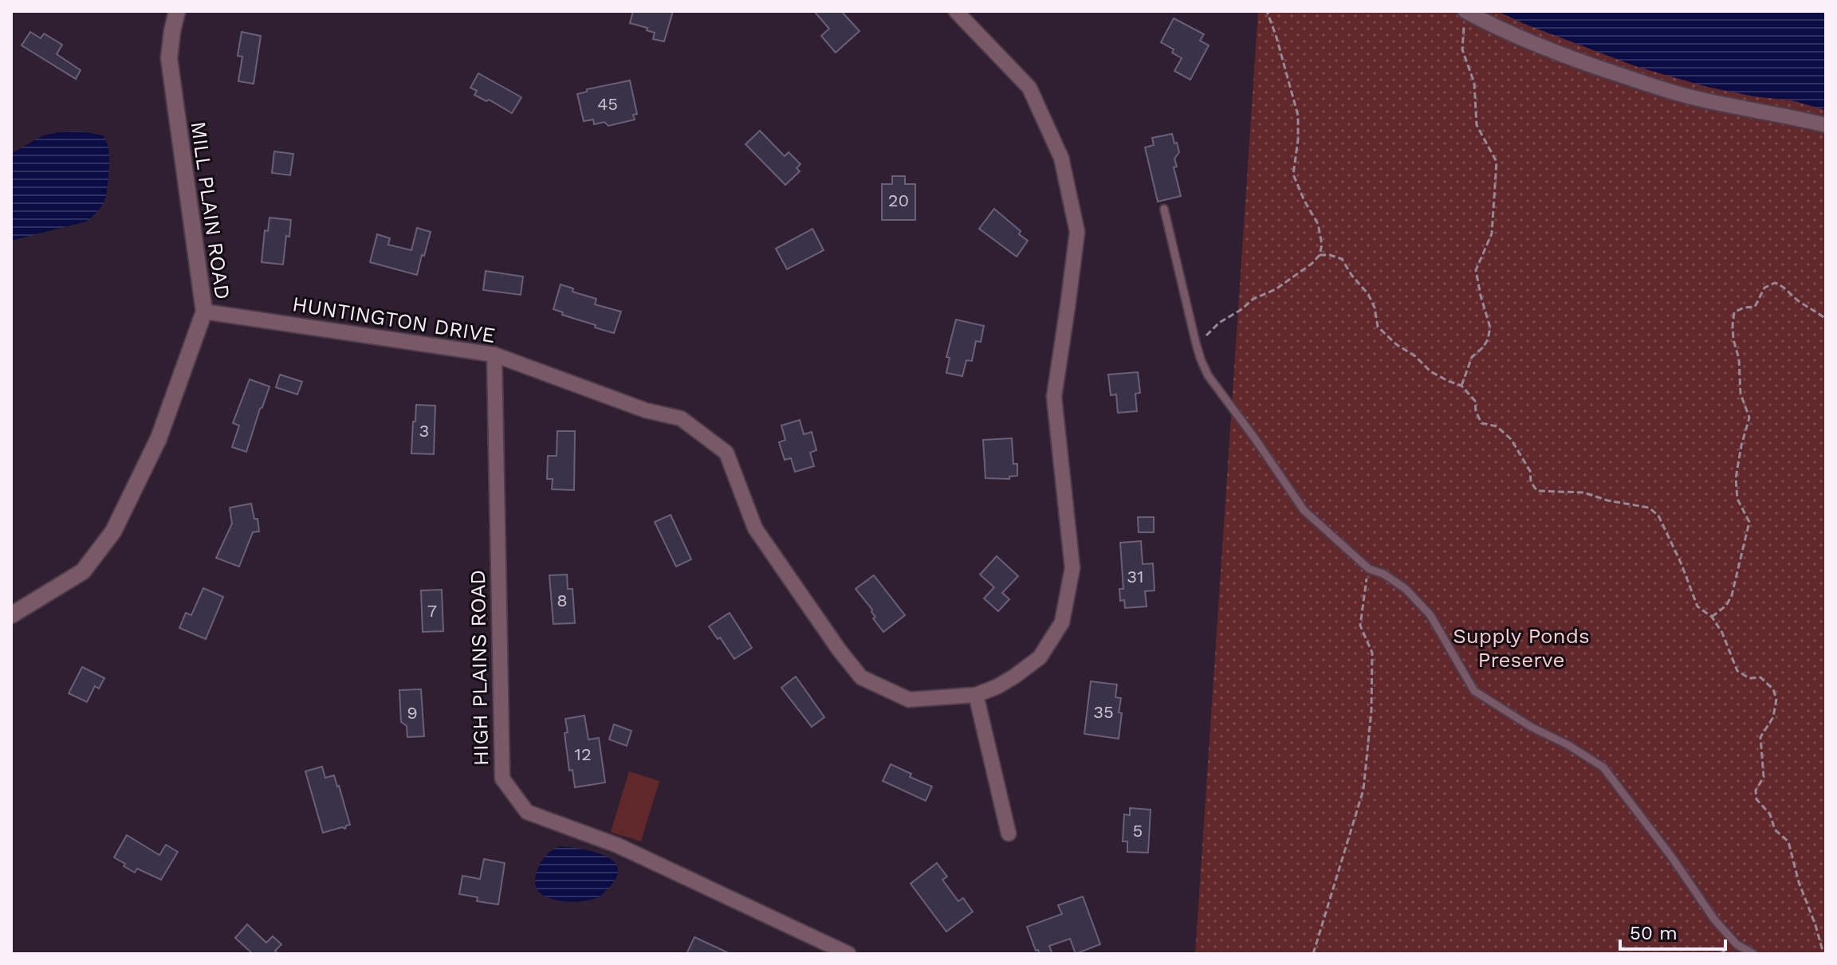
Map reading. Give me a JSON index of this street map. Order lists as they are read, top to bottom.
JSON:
{
  "streets": {
    "street": ["MILL PLAIN ROAD", "HUNTINGTON DRIVE", "HIGH PLAINS ROAD"]
  },
  "crossings": [
    ["MILL PLAIN ROAD", "HUNTINGTON DRIVE"],
    ["HUNTINGTON DRIVE", "HIGH PLAINS ROAD"]
  ],
  "parks": ["Supply Ponds Preserve"],
  "house_numbers": [
    "45",
    "20",
    "3",
    "31",
    "8",
    "7",
    "35",
    "9",
    "12",
    "5"
  ],
  "scale_bar": "50 m"
}
